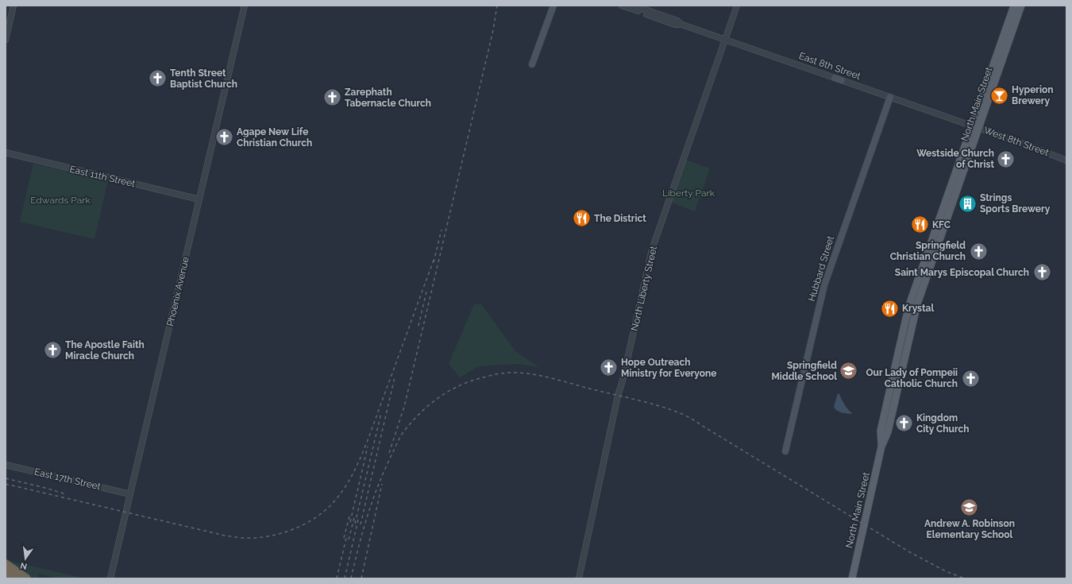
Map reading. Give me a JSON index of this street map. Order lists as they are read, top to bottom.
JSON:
{
  "streets": {
    "main road": ["East 8th Street", "North Main Street", "Hubbard Street"],
    "street": [
      "West 8th Street",
      "East 11th Street",
      "North Liberty Street",
      "Phoenix Avenue",
      "East 17th Street"
    ]
  },
  "crossings": [
    ["East 8th Street", "North Main Street"],
    ["East 8th Street", "West 8th Street"],
    ["East 8th Street", "Hubbard Street"],
    ["East 8th Street", "North Liberty Street"],
    ["North Main Street", "West 8th Street"],
    ["East 11th Street", "Phoenix Avenue"],
    ["Phoenix Avenue", "East 17th Street"]
  ],
  "parks": ["Liberty Park", "Edwards Park"],
  "places": {
    "church": [
      "Tenth Street Baptist Church",
      "Zarephath Tabernacle Church",
      "Agape New Life Christian Church",
      "Westside Church of Christ",
      "Springfield Christian Church",
      "Saint Marys Episcopal Church",
      "The Apostle Faith Miracle Church",
      "Hope Outreach Ministry for Everyone",
      "Our Lady of Pompeii Catholic Church",
      "Kingdom City Church"
    ],
    "bar": ["Hyperion Brewery"],
    "building": ["Strings Sports Brewery"],
    "restaurant": ["The District", "KFC", "Krystal"],
    "school or university": ["Springfield Middle School", "Andrew A. Robinson Elementary School"]
  },
  "north": "bottom"
}
